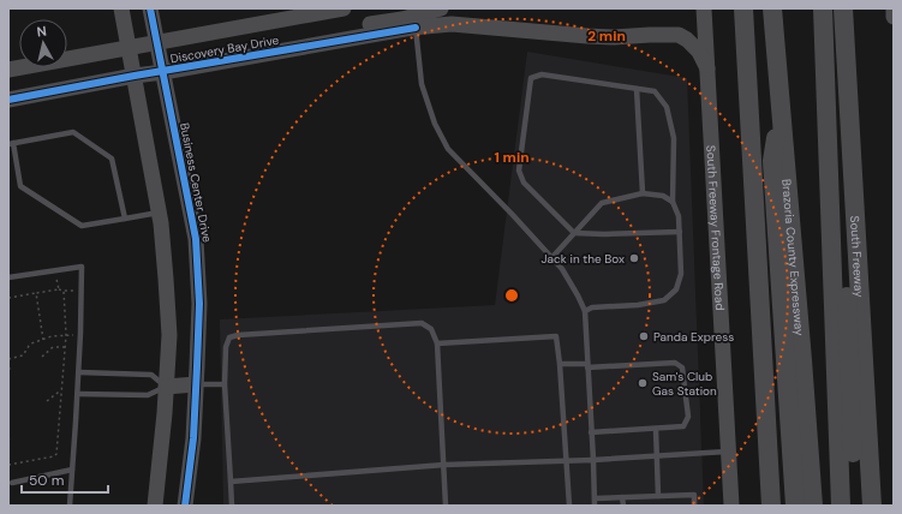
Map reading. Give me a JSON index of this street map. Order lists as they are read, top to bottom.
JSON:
{
  "streets": {
    "highway": ["Brazoria County Expressway", "South Freeway"],
    "street": ["Discovery Bay Drive", "Business Center Drive", "South Freeway Frontage Road"]
  },
  "crossings": [
    ["Discovery Bay Drive", "Business Center Drive"],
    ["Discovery Bay Drive", "South Freeway Frontage Road"]
  ],
  "places": ["Jack in the Box", "Panda Express", "Sam's Club Gas Station"],
  "scale_bar": "50 m",
  "north": "top",
  "rings": ["2 min", "1 min"]
}
